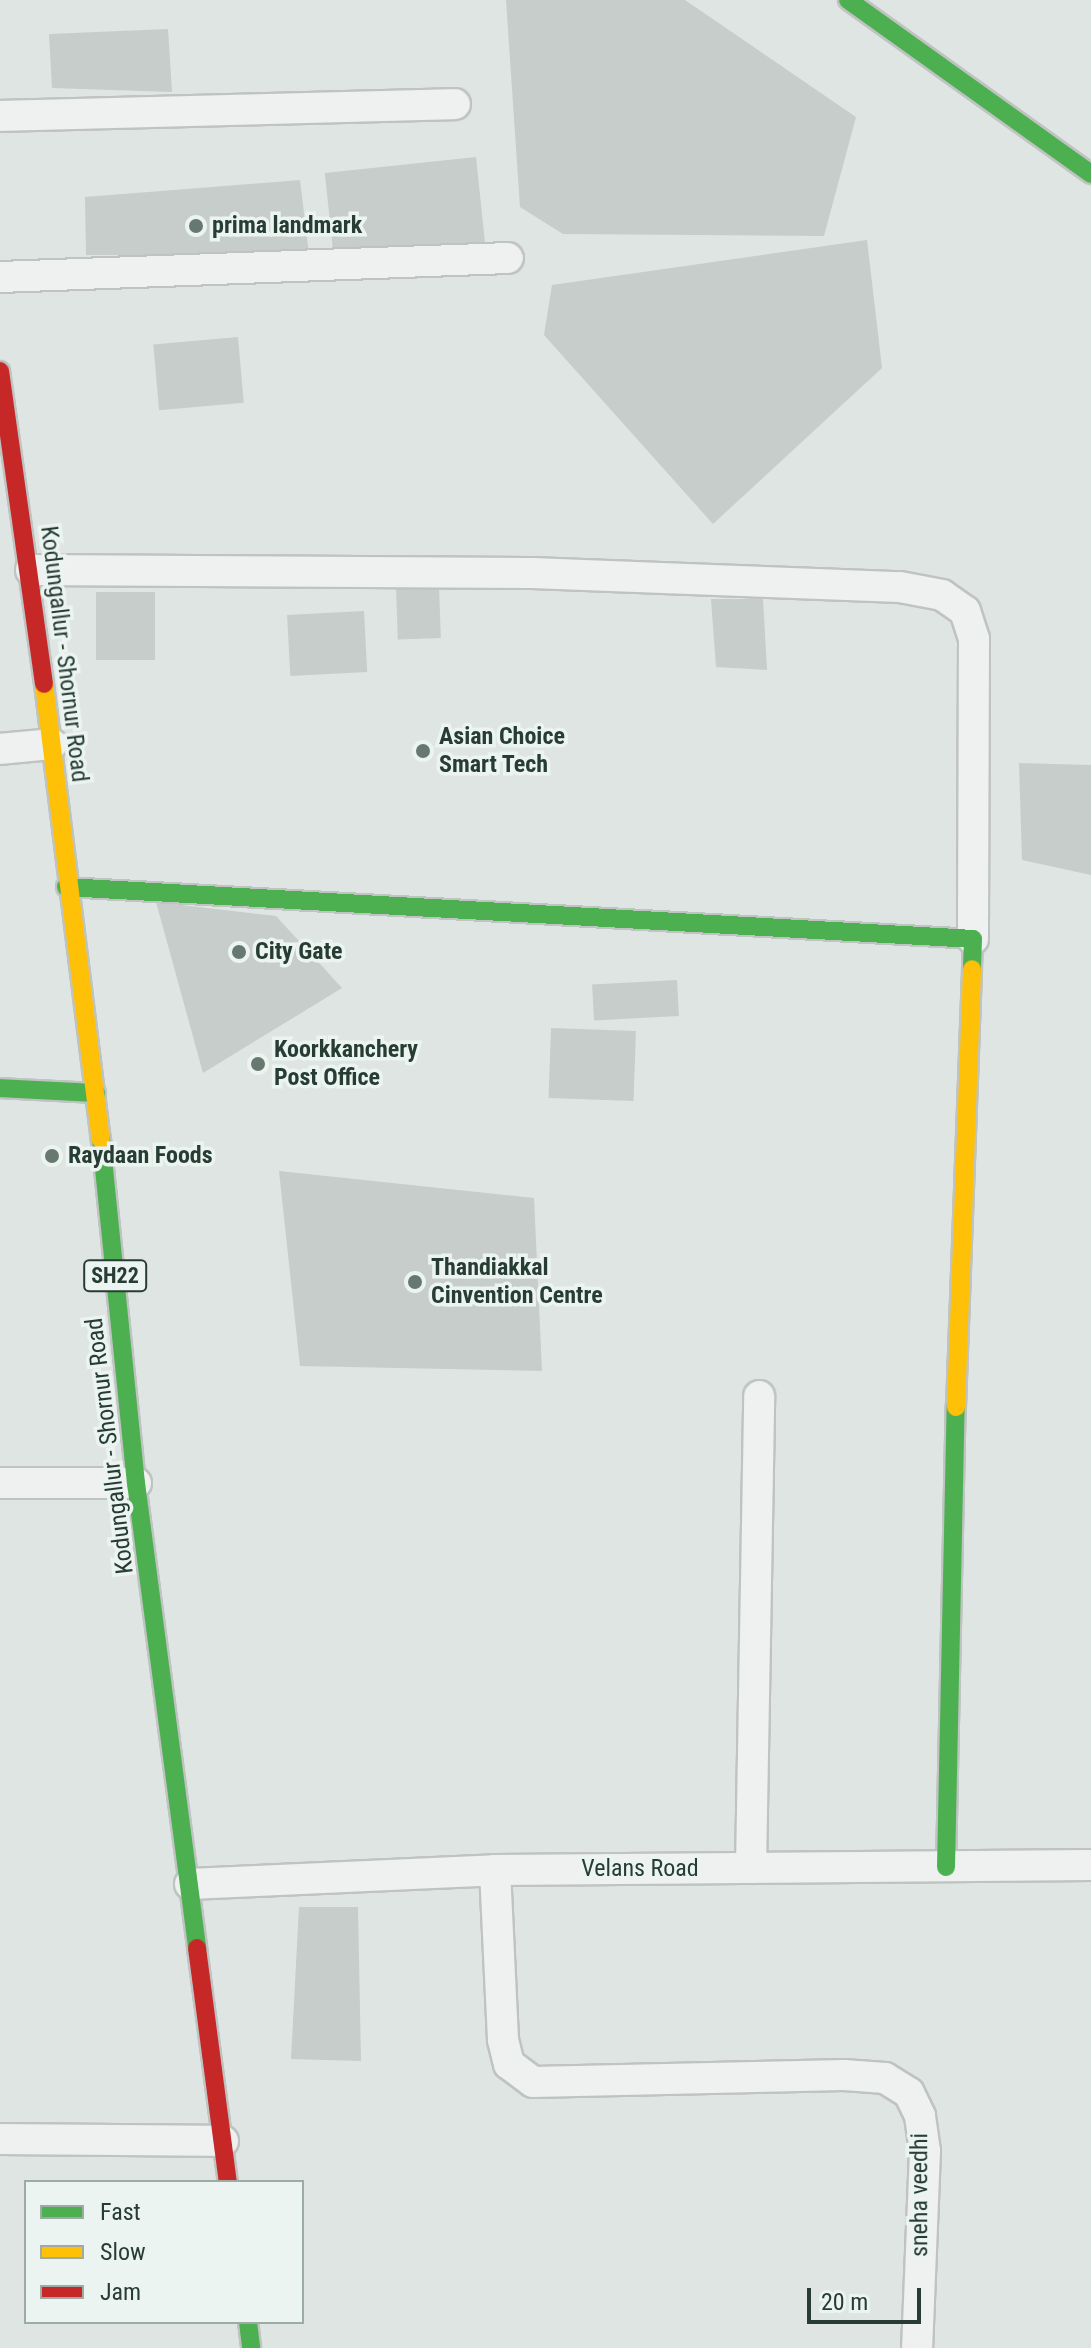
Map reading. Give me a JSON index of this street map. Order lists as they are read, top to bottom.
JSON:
{
  "streets": {
    "main road": ["Kodungallur - Shornur Road", "SH22"],
    "street": ["Velans Road", "sneha veedhi"]
  },
  "crossings": [
    ["Kodungallur - Shornur Road", "Velans Road"],
    ["Velans Road", "sneha veedhi"]
  ],
  "places": [
    "prima landmark",
    "Asian Choice Smart Tech",
    "City Gate",
    "Koorkkanchery Post Office",
    "Raydaan Foods",
    "Thandiakkal Cinvention Centre"
  ],
  "legend": ["Fast", "Slow", "Jam"],
  "scale_bar": "20 m"
}
